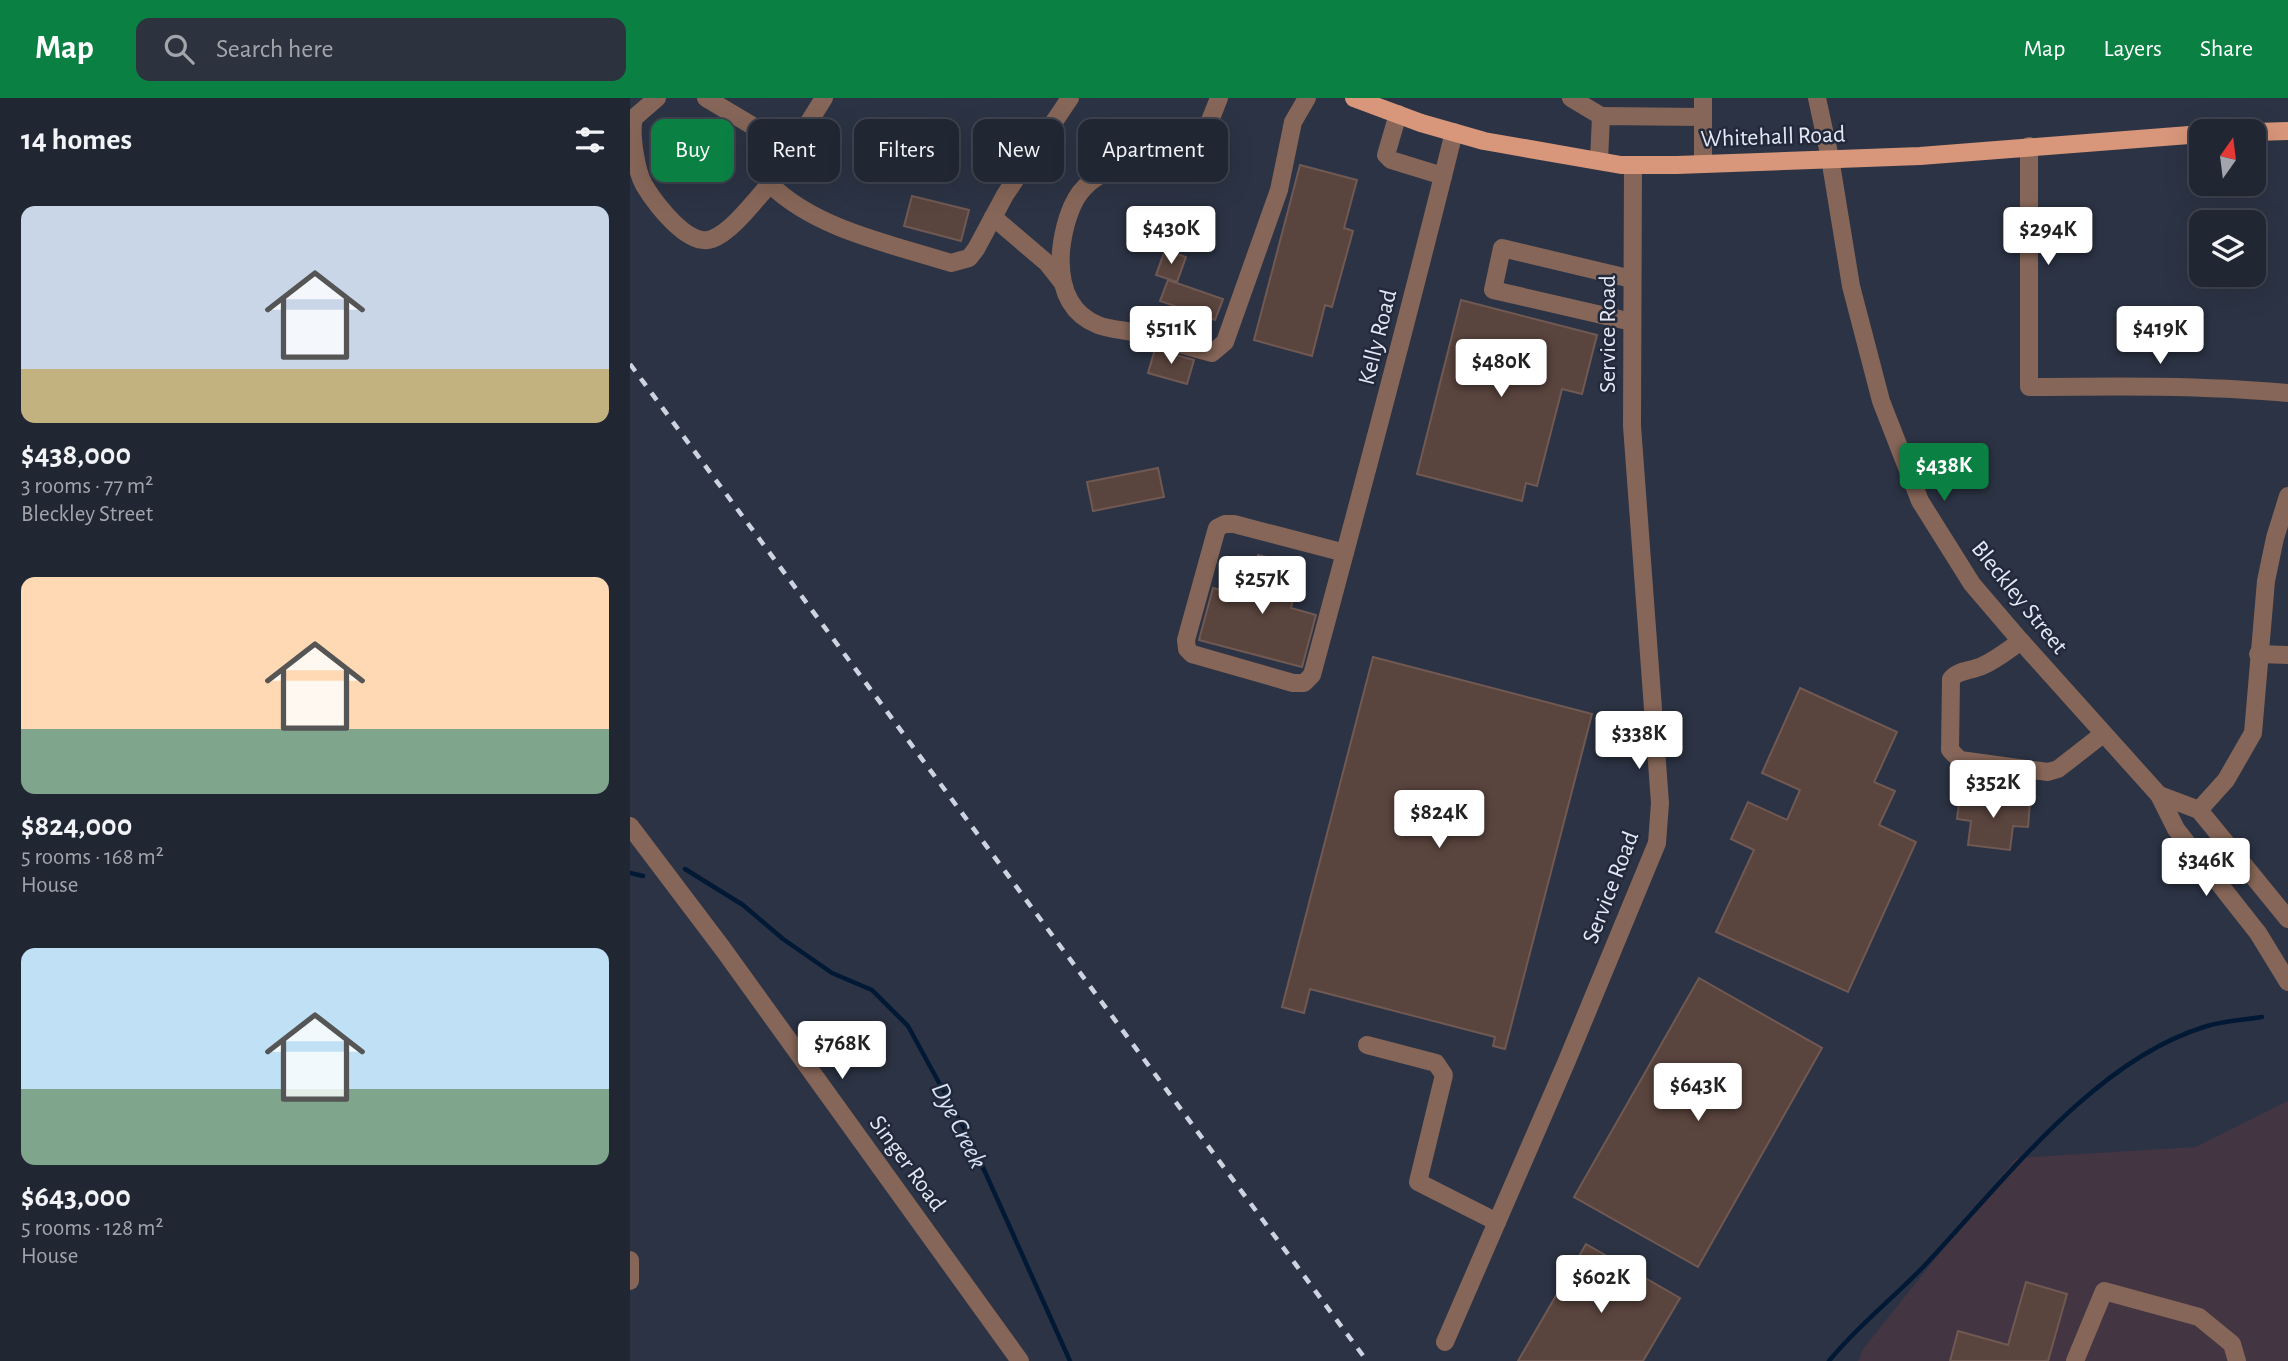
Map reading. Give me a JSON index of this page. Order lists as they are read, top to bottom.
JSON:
{
  "streets": {
    "main road": ["Whitehall Road"],
    "street": [
      "Service Road",
      "Kelly Road",
      "Bleckley Street",
      "Singer Road"
    ]
  },
  "crossings": [
    ["Whitehall Road", "Service Road"],
    ["Whitehall Road", "Kelly Road"],
    ["Whitehall Road", "Bleckley Street"]
  ],
  "water": ["Dye Creek"],
  "north": "top",
  "page": {
    "header": "Map",
    "search": "Search here",
    "nav": ["Map", "Layers", "Share"],
    "heading": "14 homes",
    "chip": [
      "Buy",
      "Rent",
      "Filters",
      "New",
      "Apartment"
    ],
    "list": [
      {
        "name": "$438,000",
        "note": "3 rooms · 77 m² · Bleckley Street"
      },
      {
        "name": "$824,000",
        "note": "5 rooms · 168 m² · House"
      },
      {
        "name": "$643,000",
        "note": "5 rooms · 128 m² · House"
      }
    ],
    "price": [
      "$430K",
      "$294K",
      "$511K",
      "$419K",
      "$480K",
      "$438K",
      "$257K",
      "$338K",
      "$352K",
      "$824K",
      "$346K",
      "$768K",
      "$643K",
      "$602K"
    ]
  }
}
